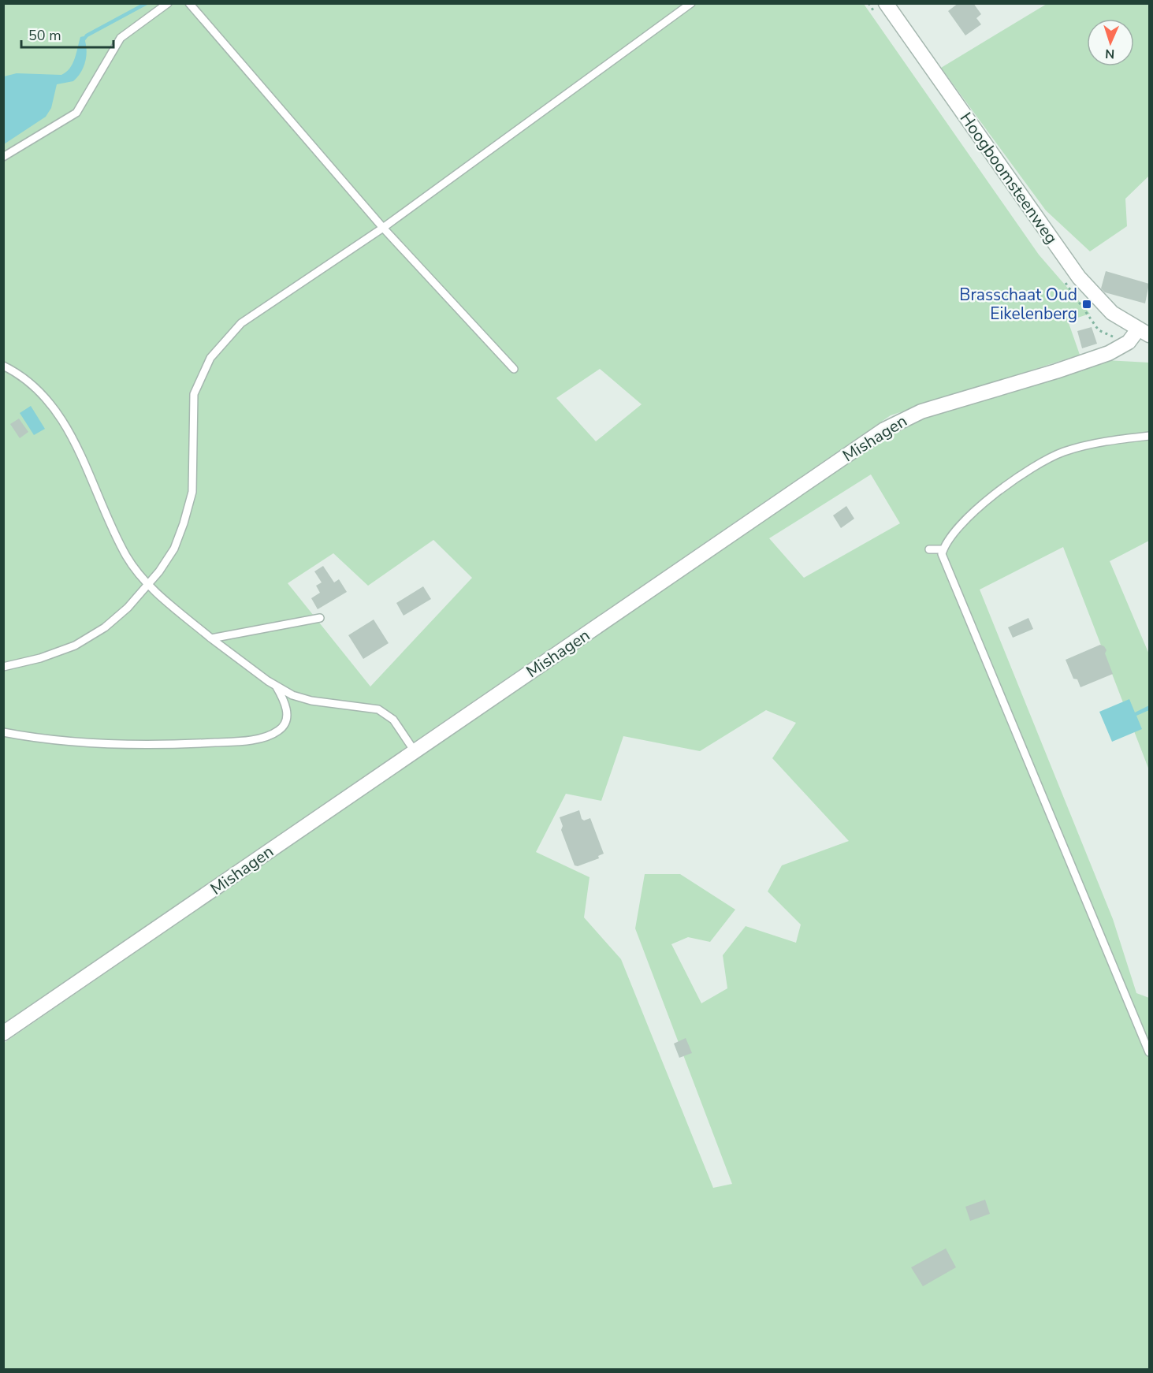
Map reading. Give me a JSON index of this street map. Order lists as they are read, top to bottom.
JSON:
{
  "streets": {
    "street": ["Hoogboomsteenweg", "Mishagen"]
  },
  "crossings": [
    ["Hoogboomsteenweg", "Mishagen"]
  ],
  "places": {
    "transit": ["Brasschaat Oud Eikelenberg"]
  },
  "scale_bar": "50 m",
  "north": "bottom"
}
